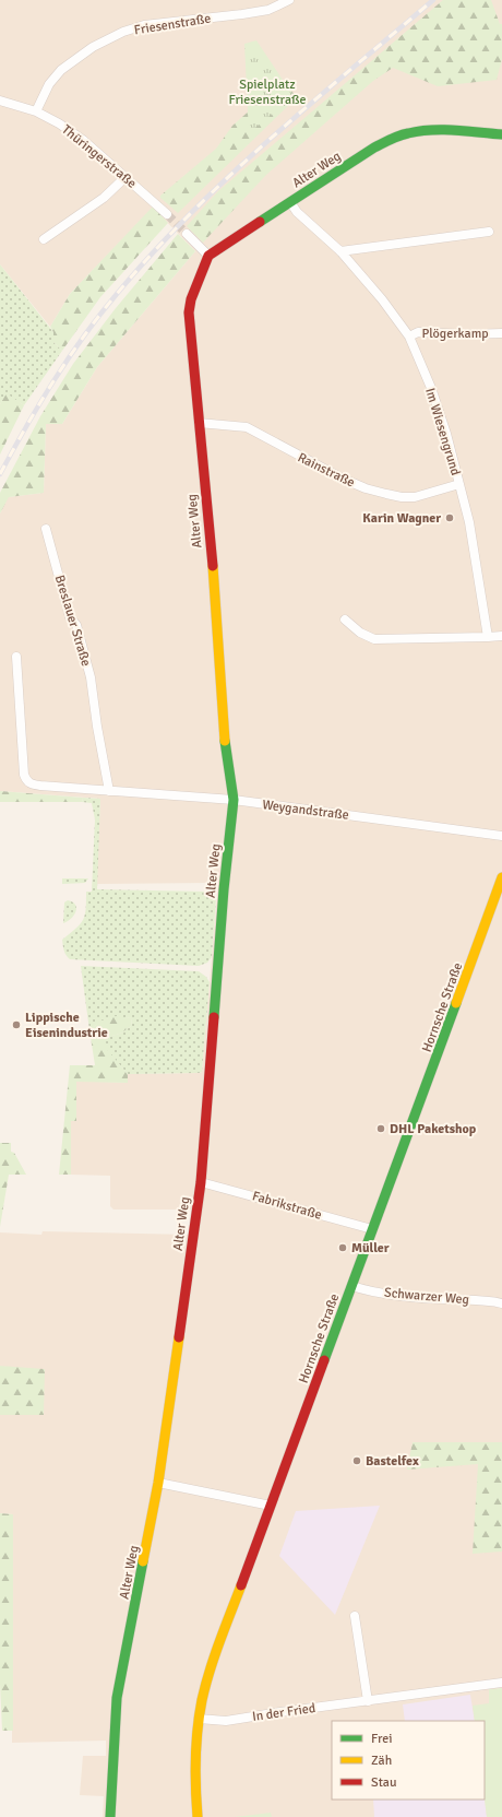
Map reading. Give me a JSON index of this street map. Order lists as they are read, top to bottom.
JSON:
{
  "streets": {
    "street": [
      "Friesenstraße",
      "Thüringerstraße",
      "Alter Weg",
      "Plögerkamp",
      "Im Wiesengrund",
      "Rainstraße",
      "Breslauer Straße",
      "Weygandstraße",
      "Hornsche Straße",
      "Fabrikstraße",
      "Schwarzer Weg",
      "In der Fried"
    ]
  },
  "crossings": [
    ["Friesenstraße", "Thüringerstraße"],
    ["Alter Weg", "Im Wiesengrund"],
    ["Alter Weg", "Rainstraße"],
    ["Alter Weg", "Weygandstraße"],
    ["Alter Weg", "Fabrikstraße"],
    ["Plögerkamp", "Im Wiesengrund"],
    ["Im Wiesengrund", "Rainstraße"],
    ["Breslauer Straße", "Weygandstraße"],
    ["Hornsche Straße", "Fabrikstraße"],
    ["Hornsche Straße", "Schwarzer Weg"],
    ["Hornsche Straße", "In der Fried"]
  ],
  "parks": ["Spielplatz Friesenstraße"],
  "places": [
    "Karin Wagner",
    "Lippische Eisenindustrie",
    "DHL Paketshop",
    "Müller",
    "Bastelfex"
  ],
  "legend": ["Frei", "Zäh", "Stau"]
}
